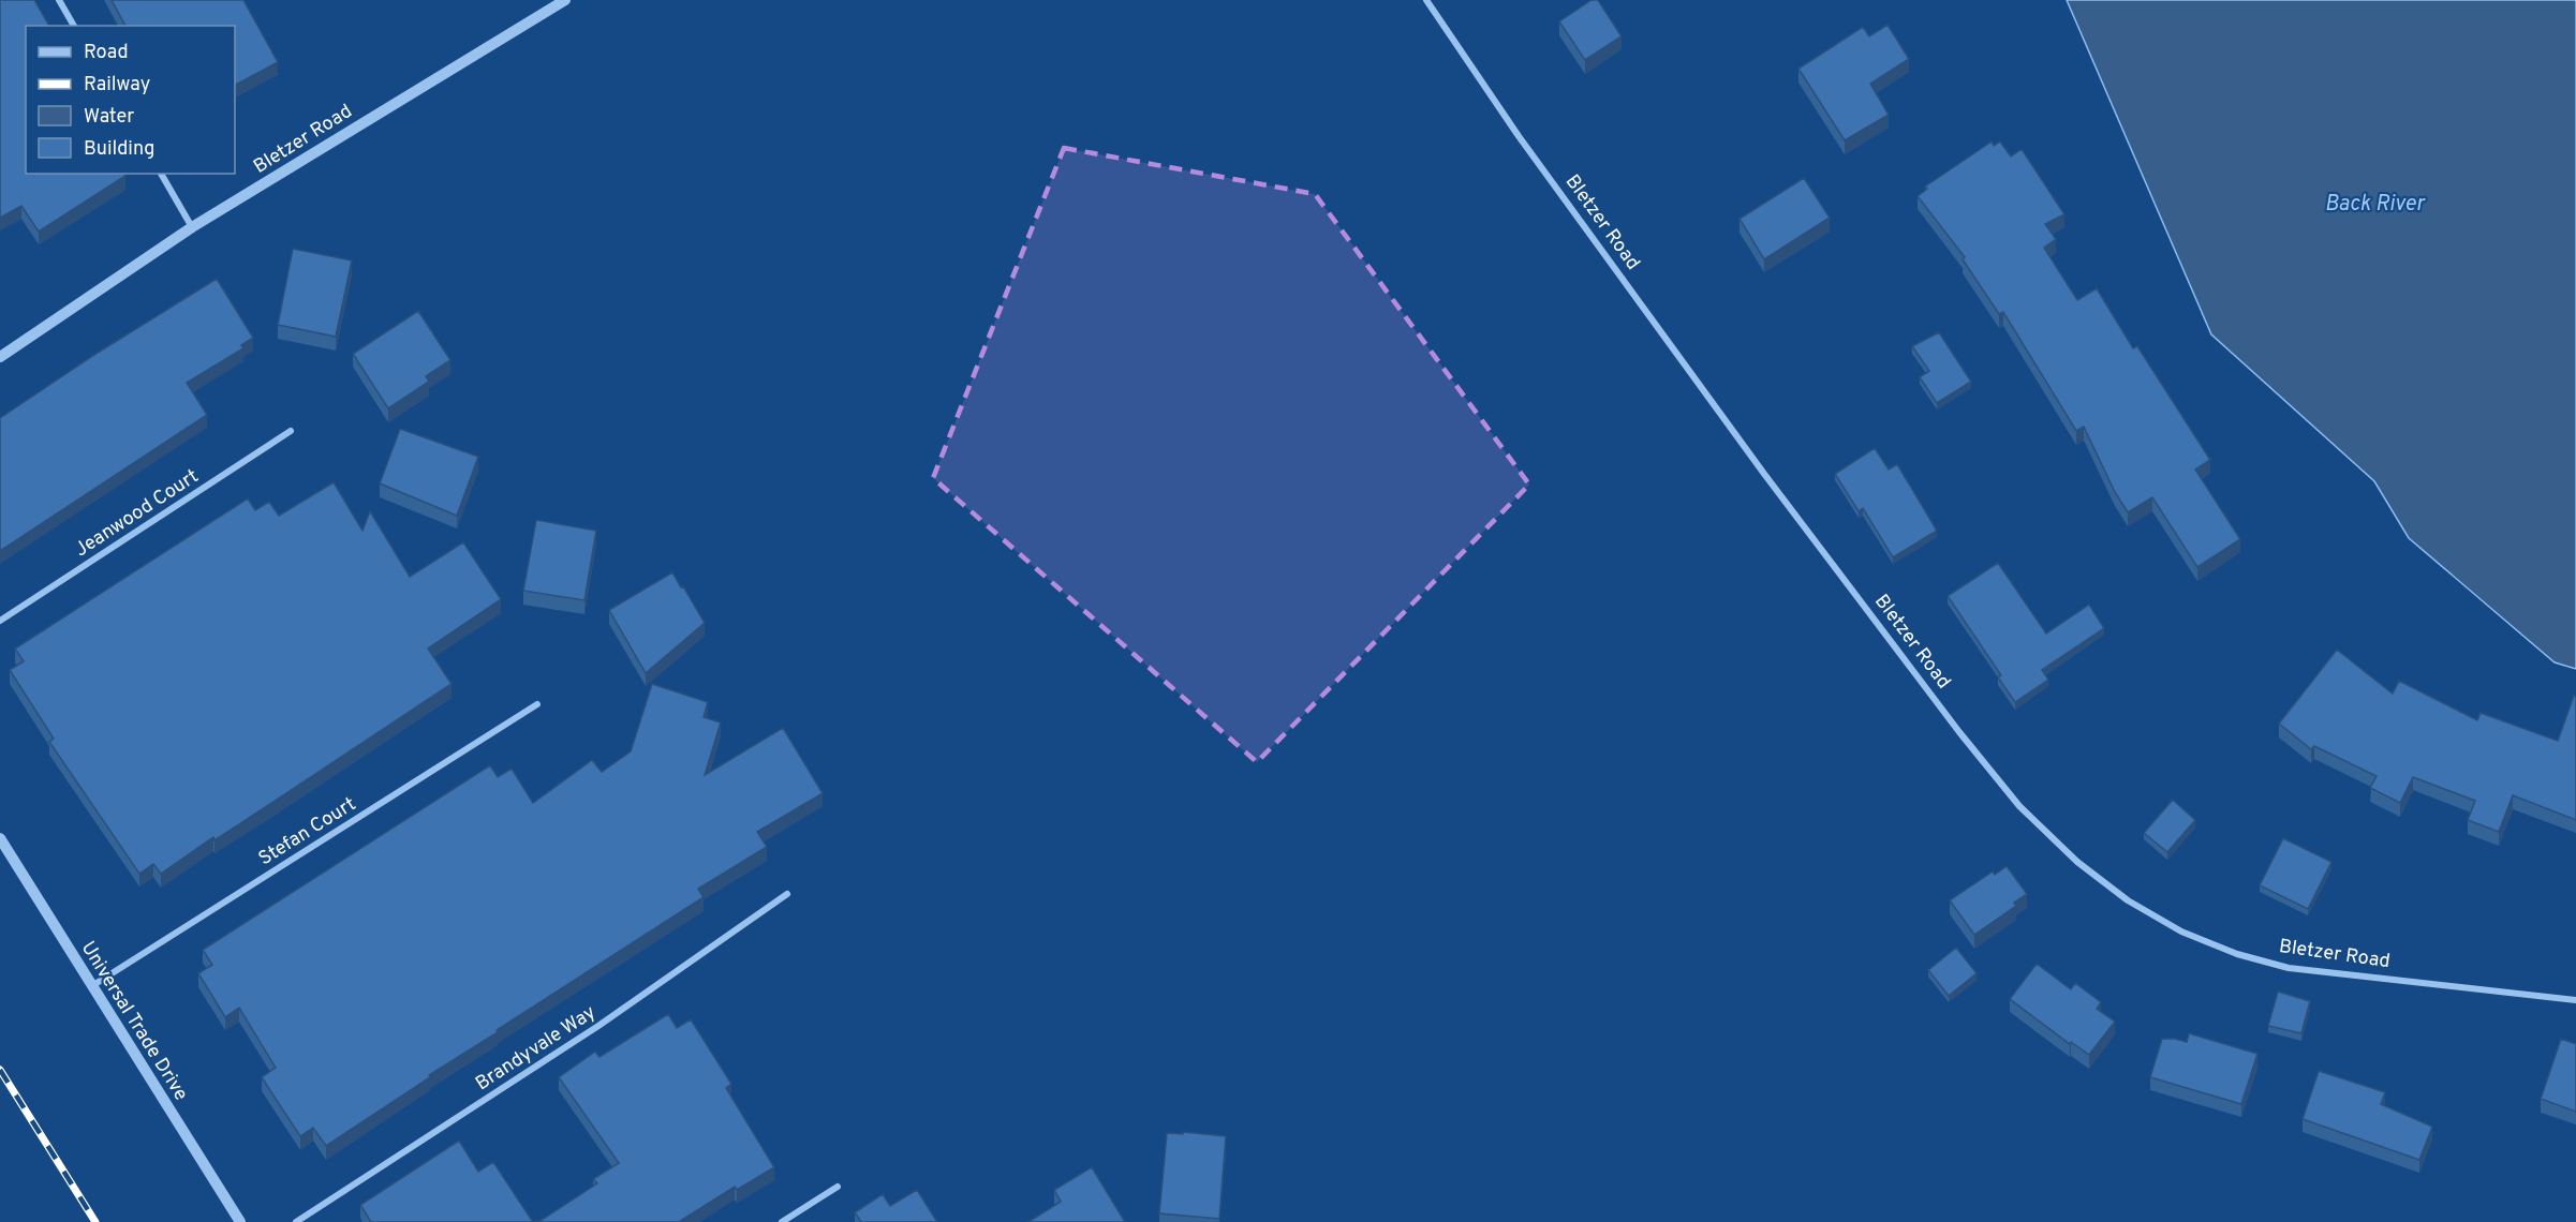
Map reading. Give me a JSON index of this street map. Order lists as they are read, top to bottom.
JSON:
{
  "streets": {
    "street": [
      "Bletzer Road",
      "Jeanwood Court",
      "Stefan Court",
      "Universal Trade Drive",
      "Brandyvale Way"
    ]
  },
  "crossings": [
    ["Stefan Court", "Universal Trade Drive"]
  ],
  "water": ["Back River"],
  "legend": [
    "Road",
    "Railway",
    "Water",
    "Building"
  ]
}
